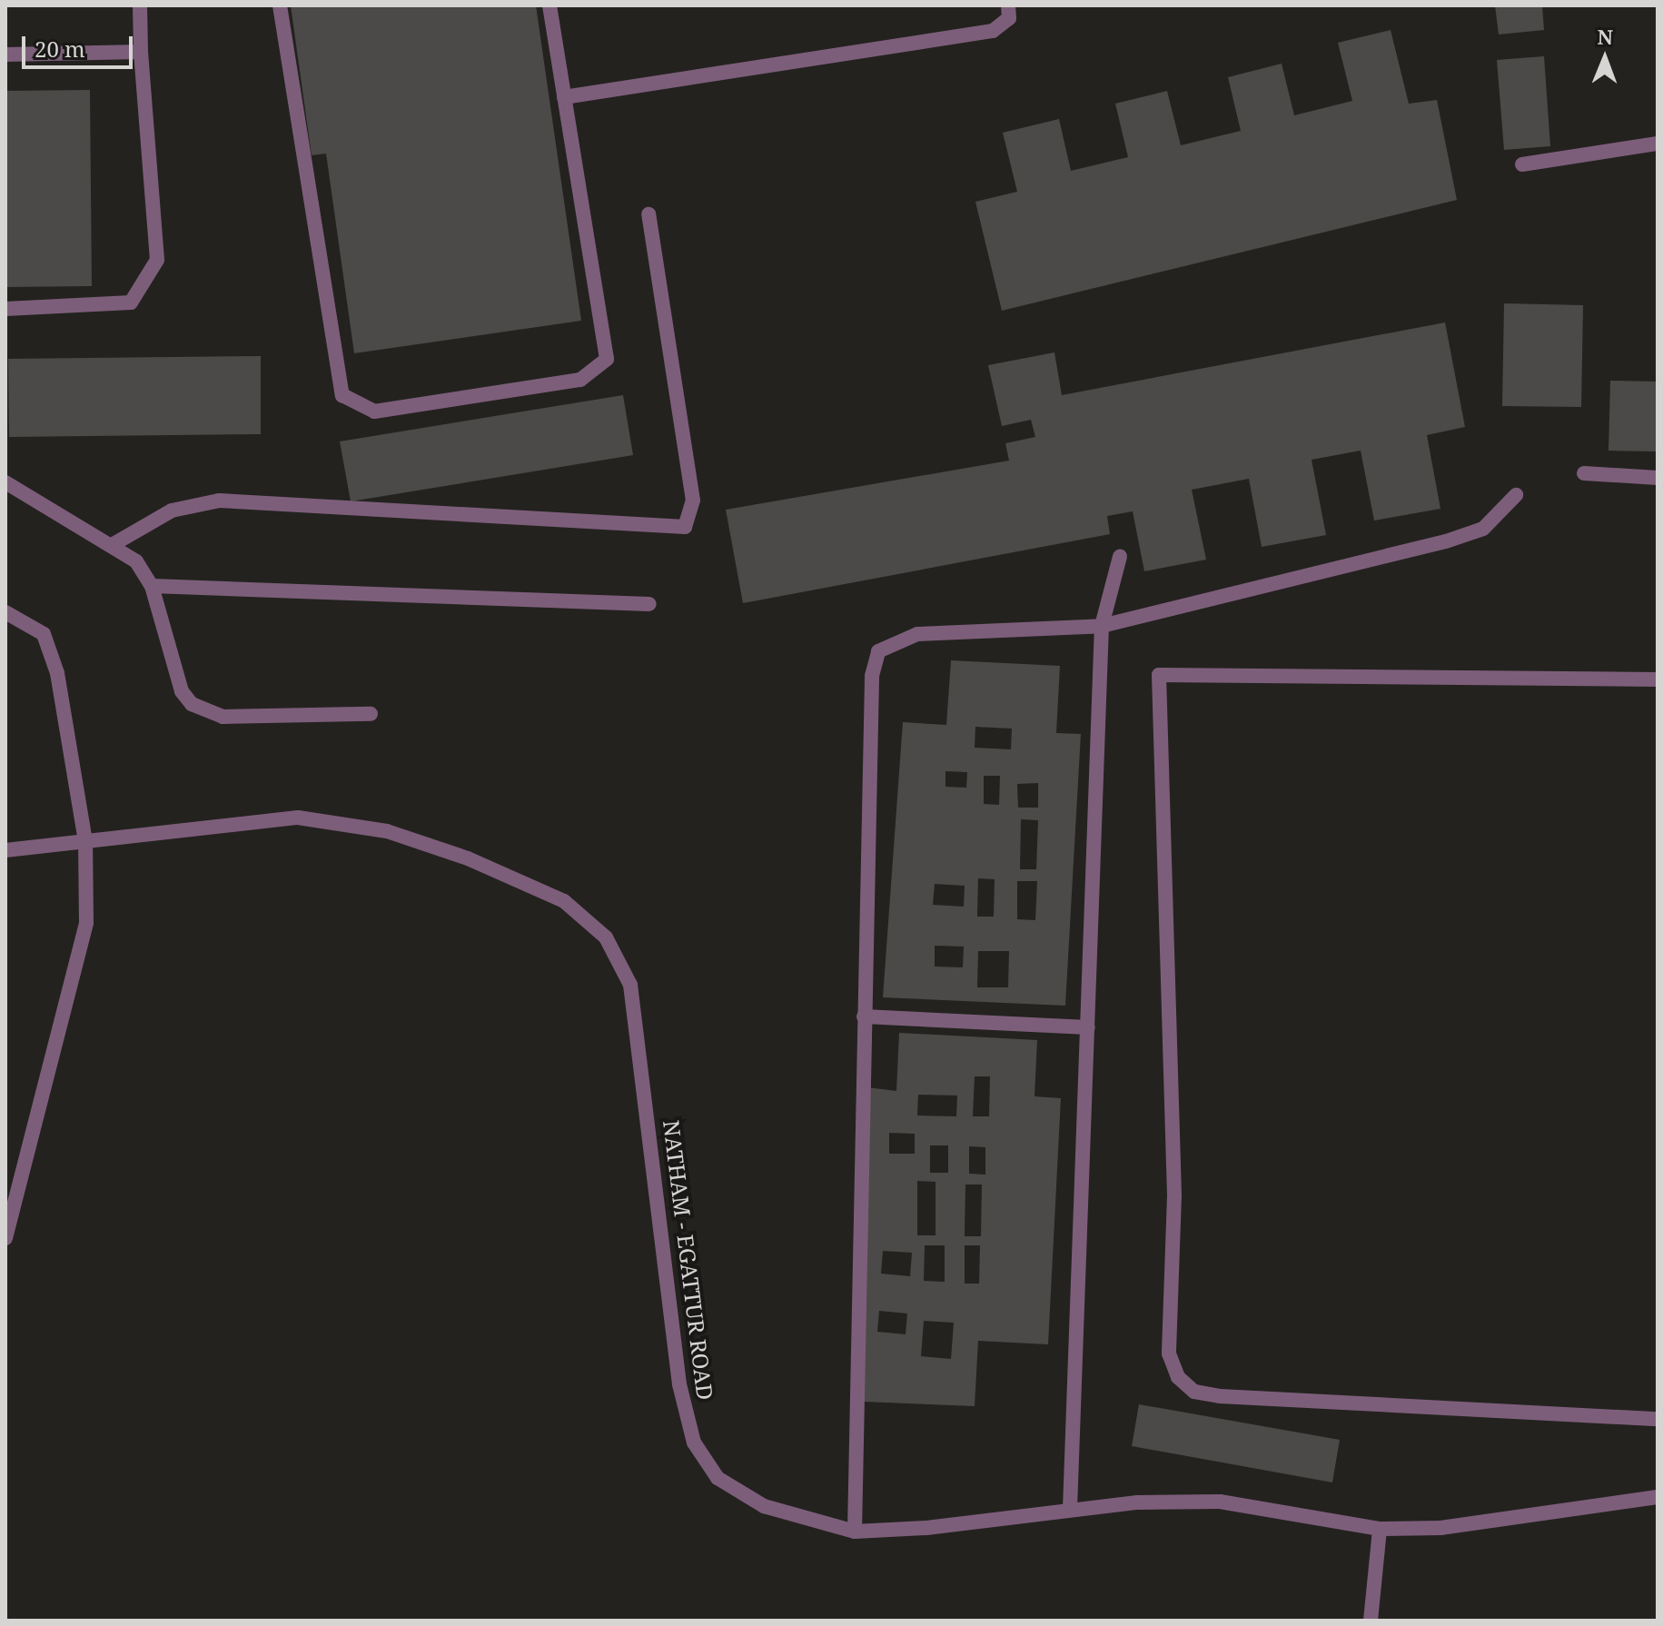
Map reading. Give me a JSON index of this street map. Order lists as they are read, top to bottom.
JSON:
{
  "streets": {
    "street": ["NATHAM - EGATTUR ROAD"]
  },
  "scale_bar": "20 m",
  "north": "top"
}
